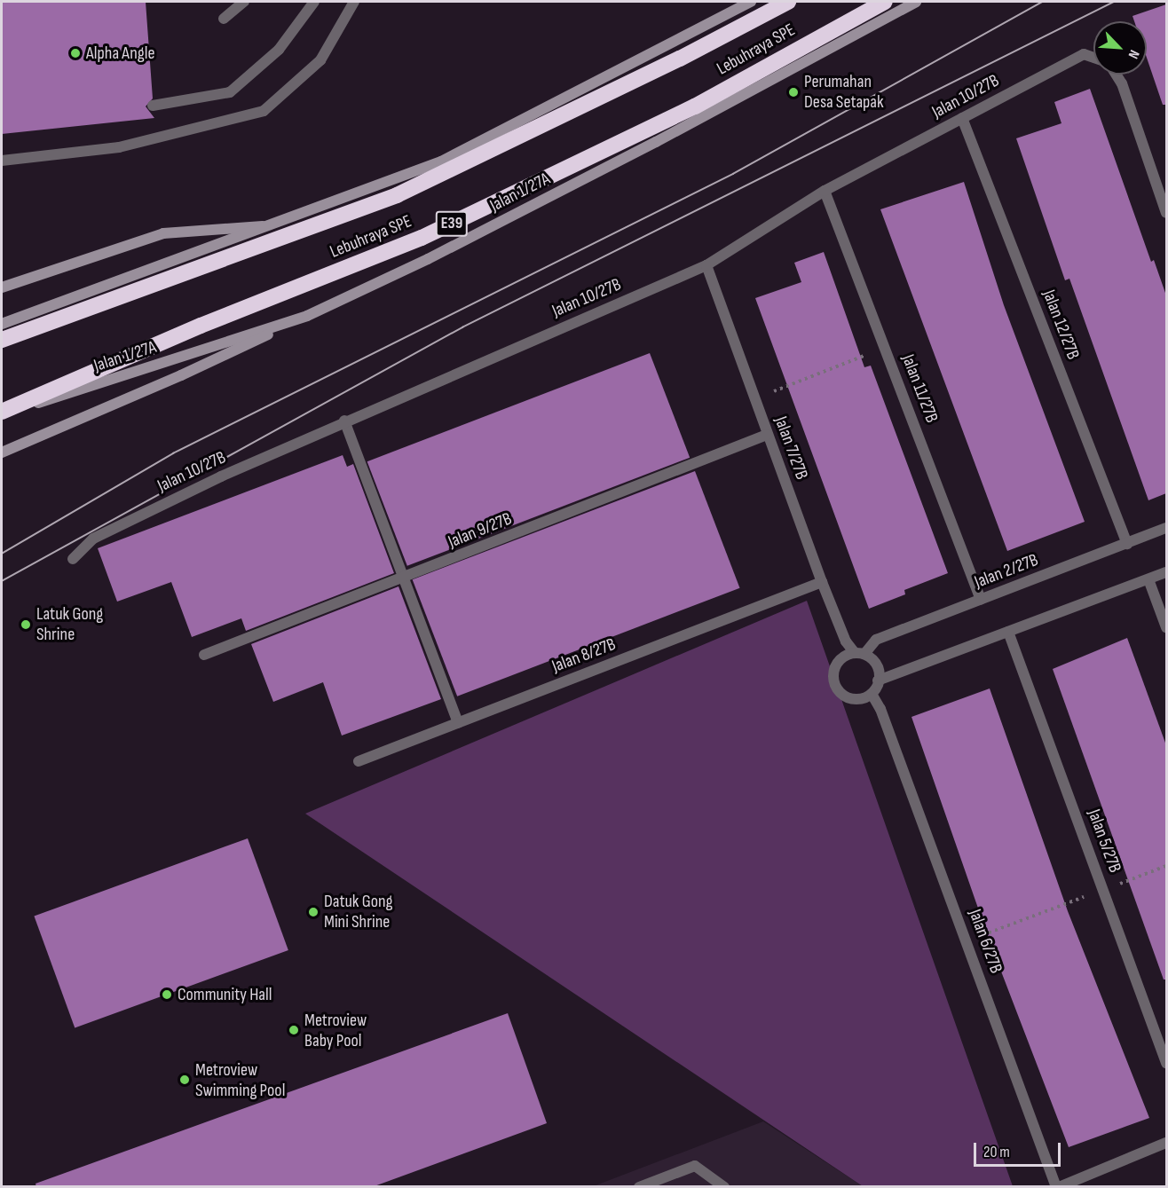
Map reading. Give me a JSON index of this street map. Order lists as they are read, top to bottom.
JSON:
{
  "streets": {
    "highway": ["Lebuhraya SPE", "E39"],
    "main road": ["Jalan 1/27A"],
    "street": [
      "Jalan 10/27B",
      "Jalan 12/27B",
      "Jalan 11/27B",
      "Jalan 7/27B",
      "Jalan 9/27B",
      "Jalan 2/27B",
      "Jalan 8/27B",
      "Jalan 5/27B",
      "Jalan 6/27B"
    ]
  },
  "crossings": [
    ["Lebuhraya SPE", "Jalan 1/27A"],
    ["Jalan 10/27B", "Jalan 12/27B"],
    ["Jalan 10/27B", "Jalan 11/27B"],
    ["Jalan 10/27B", "Jalan 7/27B"],
    ["Jalan 12/27B", "Jalan 2/27B"],
    ["Jalan 11/27B", "Jalan 2/27B"],
    ["Jalan 7/27B", "Jalan 9/27B"],
    ["Jalan 7/27B", "Jalan 2/27B"],
    ["Jalan 7/27B", "Jalan 8/27B"],
    ["Jalan 7/27B", "Jalan 6/27B"],
    ["Jalan 2/27B", "Jalan 6/27B"]
  ],
  "places": [
    "Alpha Angle",
    "Perumahan Desa Setapak",
    "Latuk Gong Shrine",
    "Datuk Gong Mini Shrine",
    "Community Hall",
    "Metroview Baby Pool",
    "Metroview Swimming Pool"
  ],
  "scale_bar": "20 m",
  "north": "bottom right"
}
